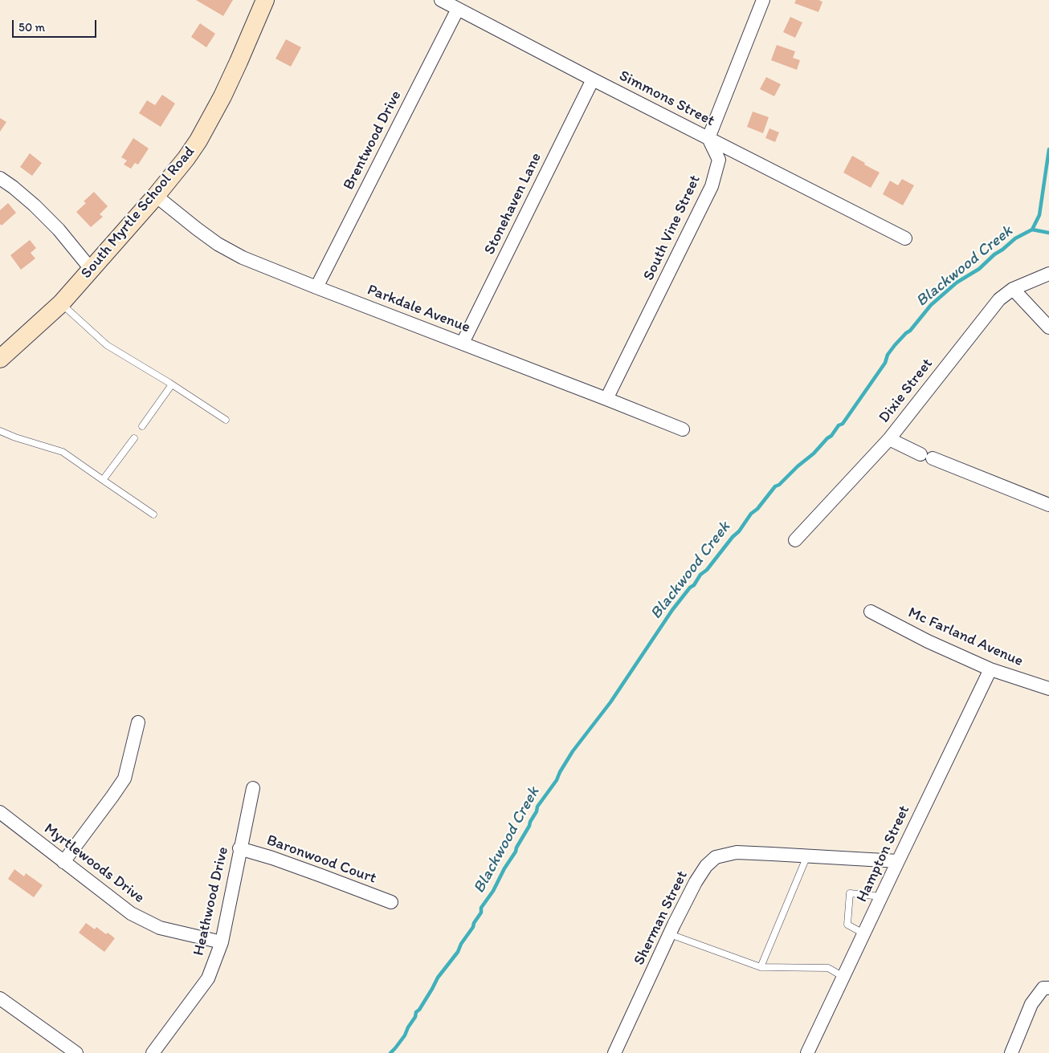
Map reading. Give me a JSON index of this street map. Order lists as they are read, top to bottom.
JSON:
{
  "streets": {
    "main road": ["South Myrtle School Road"],
    "street": [
      "Simmons Street",
      "Brentwood Drive",
      "Stonehaven Lane",
      "South Vine Street",
      "Parkdale Avenue",
      "Dixie Street",
      "Mc Farland Avenue",
      "Hampton Street",
      "Baronwood Court",
      "Myrtlewoods Drive",
      "Heathwood Drive",
      "Sherman Street"
    ]
  },
  "crossings": [
    ["Simmons Street", "Brentwood Drive"],
    ["Simmons Street", "Stonehaven Lane"],
    ["Simmons Street", "South Vine Street"],
    ["Brentwood Drive", "Parkdale Avenue"],
    ["Stonehaven Lane", "Parkdale Avenue"],
    ["South Myrtle School Road", "Parkdale Avenue"],
    ["South Vine Street", "Parkdale Avenue"],
    ["Mc Farland Avenue", "Hampton Street"],
    ["Hampton Street", "Sherman Street"],
    ["Baronwood Court", "Heathwood Drive"],
    ["Myrtlewoods Drive", "Heathwood Drive"]
  ],
  "water": ["Blackwood Creek"],
  "scale_bar": "50 m"
}
